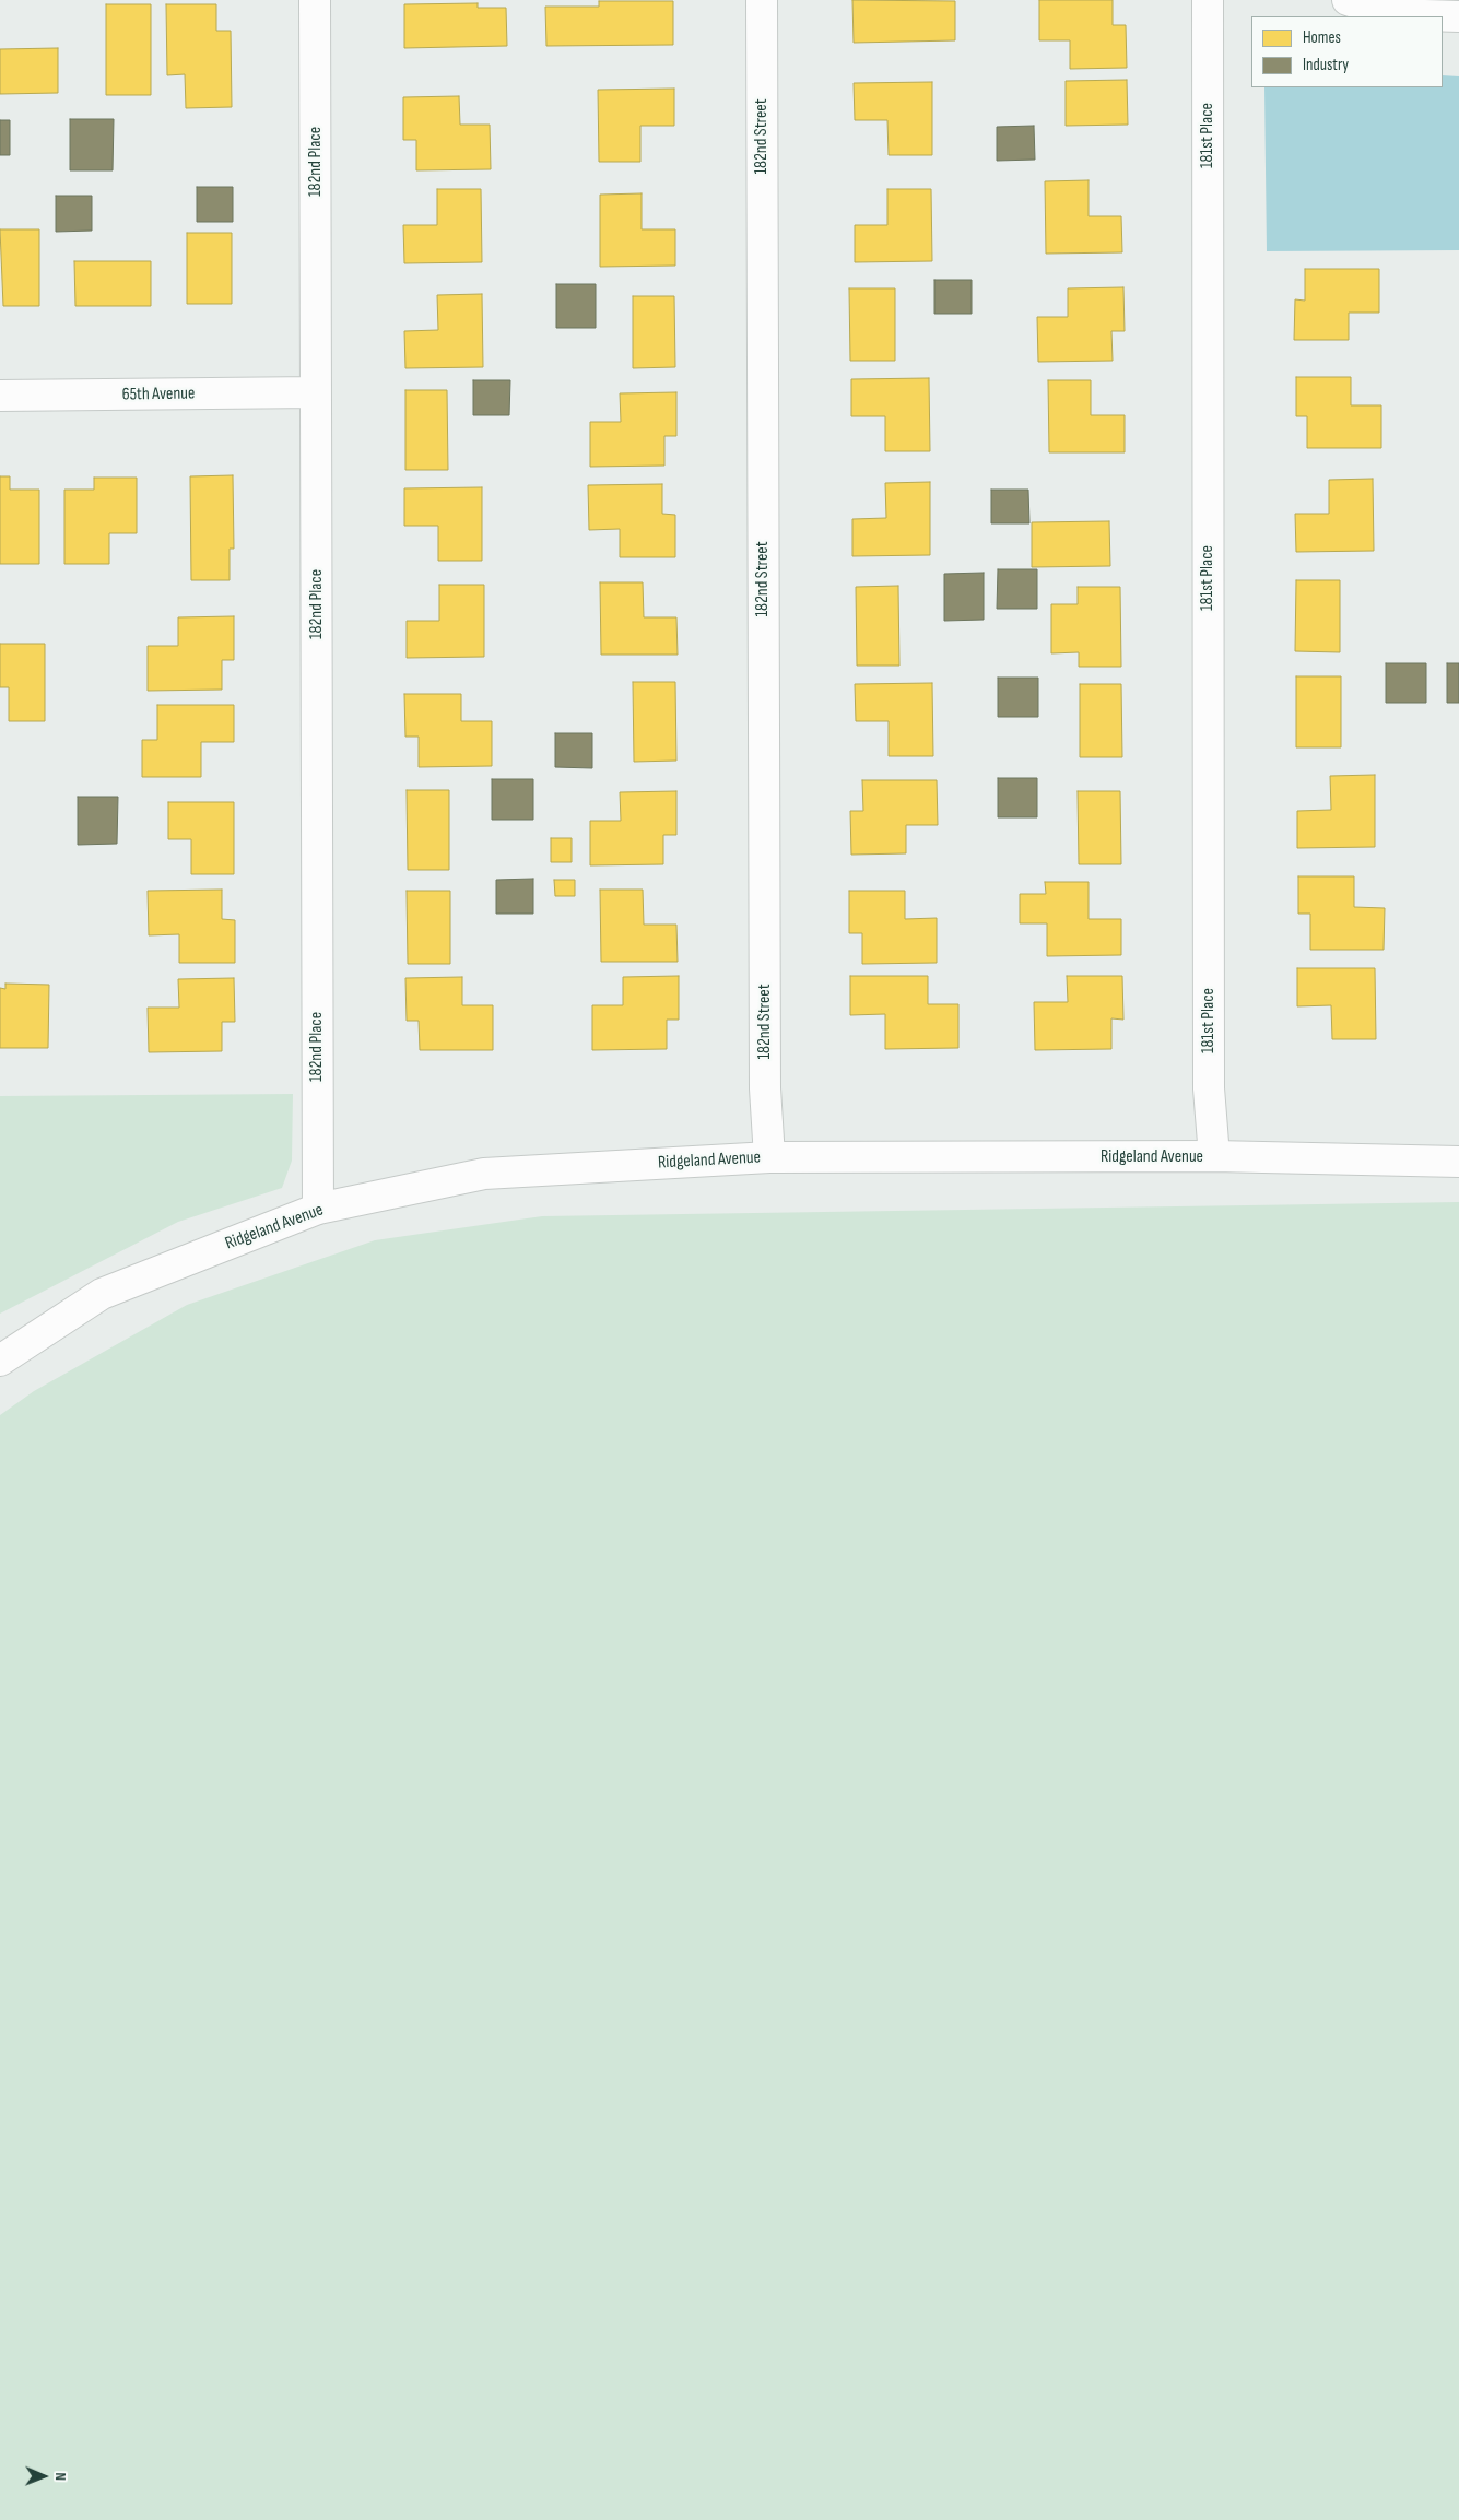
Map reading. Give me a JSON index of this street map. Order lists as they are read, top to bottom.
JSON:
{
  "streets": {
    "street": [
      "181st Place",
      "182nd Street",
      "182nd Place",
      "65th Avenue",
      "Ridgeland Avenue"
    ]
  },
  "crossings": [
    ["181st Place", "Ridgeland Avenue"],
    ["182nd Street", "Ridgeland Avenue"],
    ["182nd Place", "65th Avenue"],
    ["182nd Place", "Ridgeland Avenue"]
  ],
  "legend": ["Homes", "Industry"],
  "north": "right"
}
